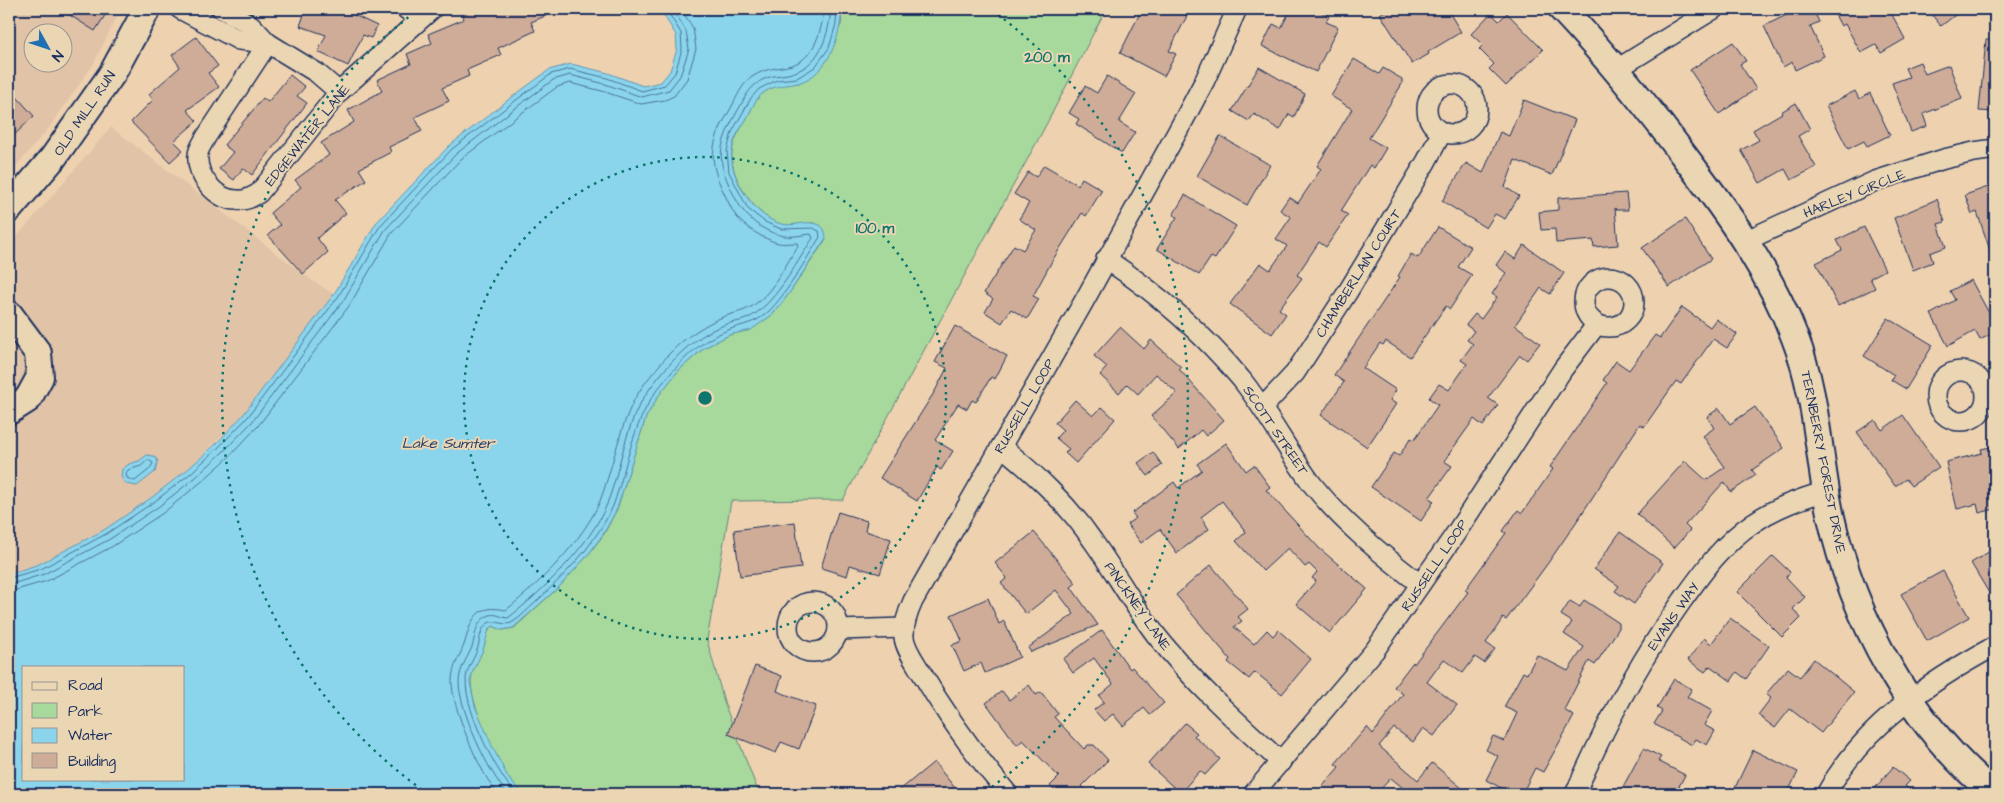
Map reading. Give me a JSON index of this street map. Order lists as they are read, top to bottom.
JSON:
{
  "streets": {
    "street": [
      "OLD MILL RUN",
      "EDGEWATER LANE",
      "HARLEY CIRCLE",
      "CHAMBERLAIN COURT",
      "RUSSELL LOOP",
      "SCOTT STREET",
      "TERNBERRY FOREST DRIVE",
      "PINCKNEY LANE",
      "EVANS WAY"
    ]
  },
  "crossings": [
    ["HARLEY CIRCLE", "TERNBERRY FOREST DRIVE"],
    ["CHAMBERLAIN COURT", "SCOTT STREET"],
    ["RUSSELL LOOP", "SCOTT STREET"],
    ["RUSSELL LOOP", "PINCKNEY LANE"],
    ["TERNBERRY FOREST DRIVE", "EVANS WAY"]
  ],
  "water": ["Lake Sumter"],
  "legend": [
    "Road",
    "Park",
    "Water",
    "Building"
  ],
  "north": "bottom right",
  "rings": ["200 m", "100 m"]
}
